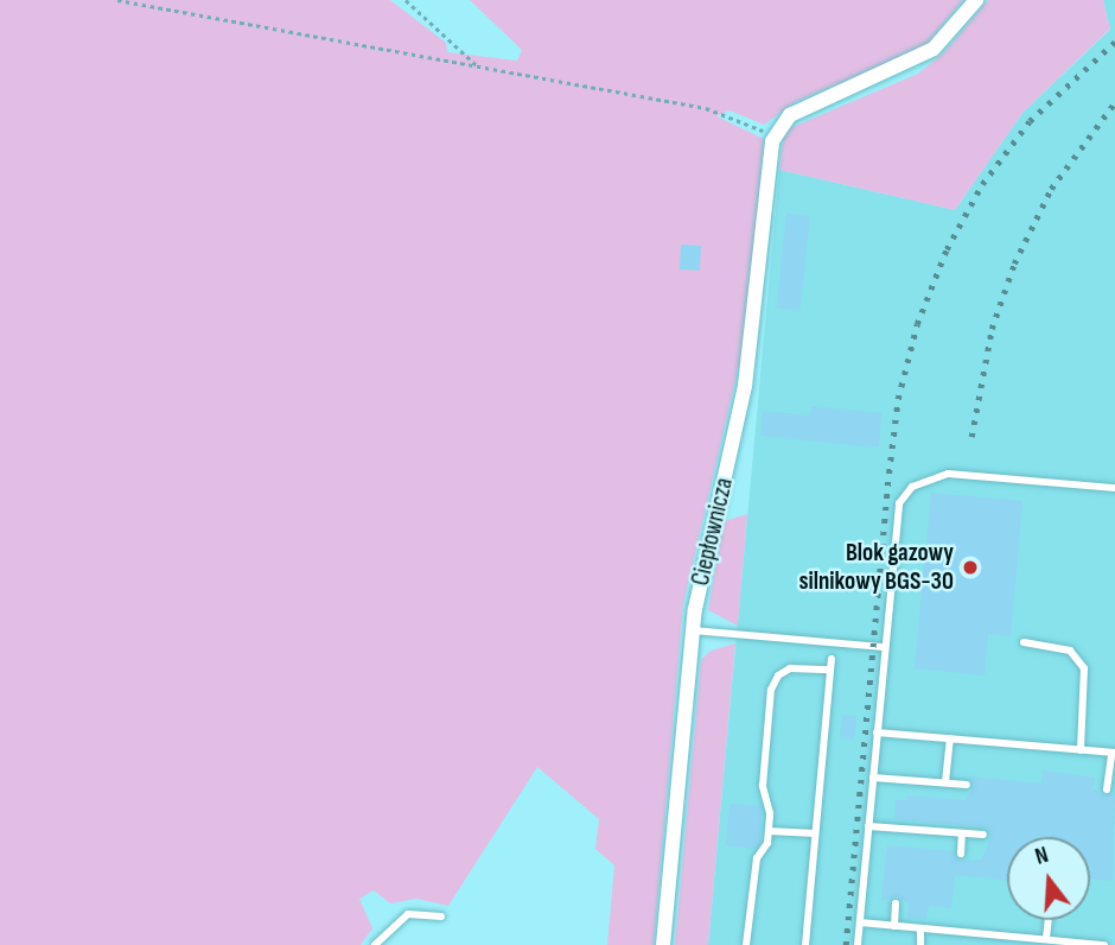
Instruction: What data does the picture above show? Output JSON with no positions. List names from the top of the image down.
{
  "streets": {
    "street": ["Ciepłownicza"]
  },
  "places": ["Blok gazowy silnikowy BGS-30"],
  "north": "top"
}
